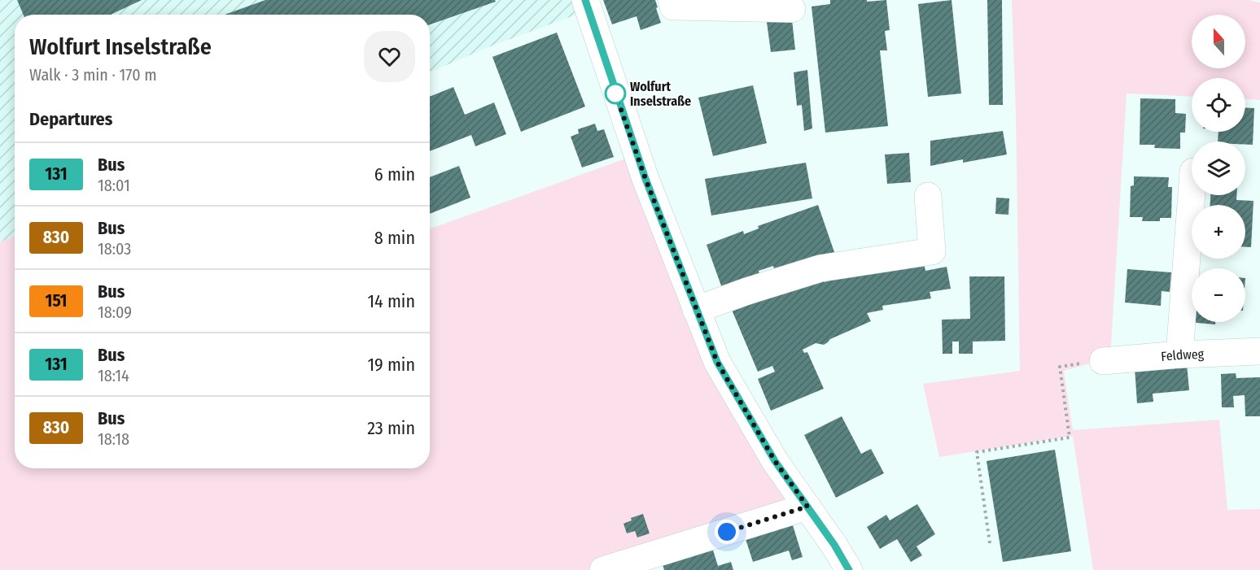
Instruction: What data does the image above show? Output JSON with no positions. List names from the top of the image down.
{
  "streets": {
    "main road": ["Feldweg"]
  },
  "places": ["Wolfurt Inselstraße"],
  "lines": ["bus line 131"],
  "north": "top",
  "page": {
    "map_buttons": ["+", "−"],
    "heading": [
      ["Wolfurt Inselstraße", "Walk · 3 min · 170 m"],
      "Departures"
    ],
    "list": [
      {
        "mark": "131",
        "name": "Bus",
        "note": "18:01",
        "value": "6 min"
      },
      {
        "mark": "830",
        "name": "Bus",
        "note": "18:03",
        "value": "8 min"
      },
      {
        "mark": "151",
        "name": "Bus",
        "note": "18:09",
        "value": "14 min"
      },
      {
        "mark": "131",
        "name": "Bus",
        "note": "18:14",
        "value": "19 min"
      },
      {
        "mark": "830",
        "name": "Bus",
        "note": "18:18",
        "value": "23 min"
      }
    ]
  }
}
